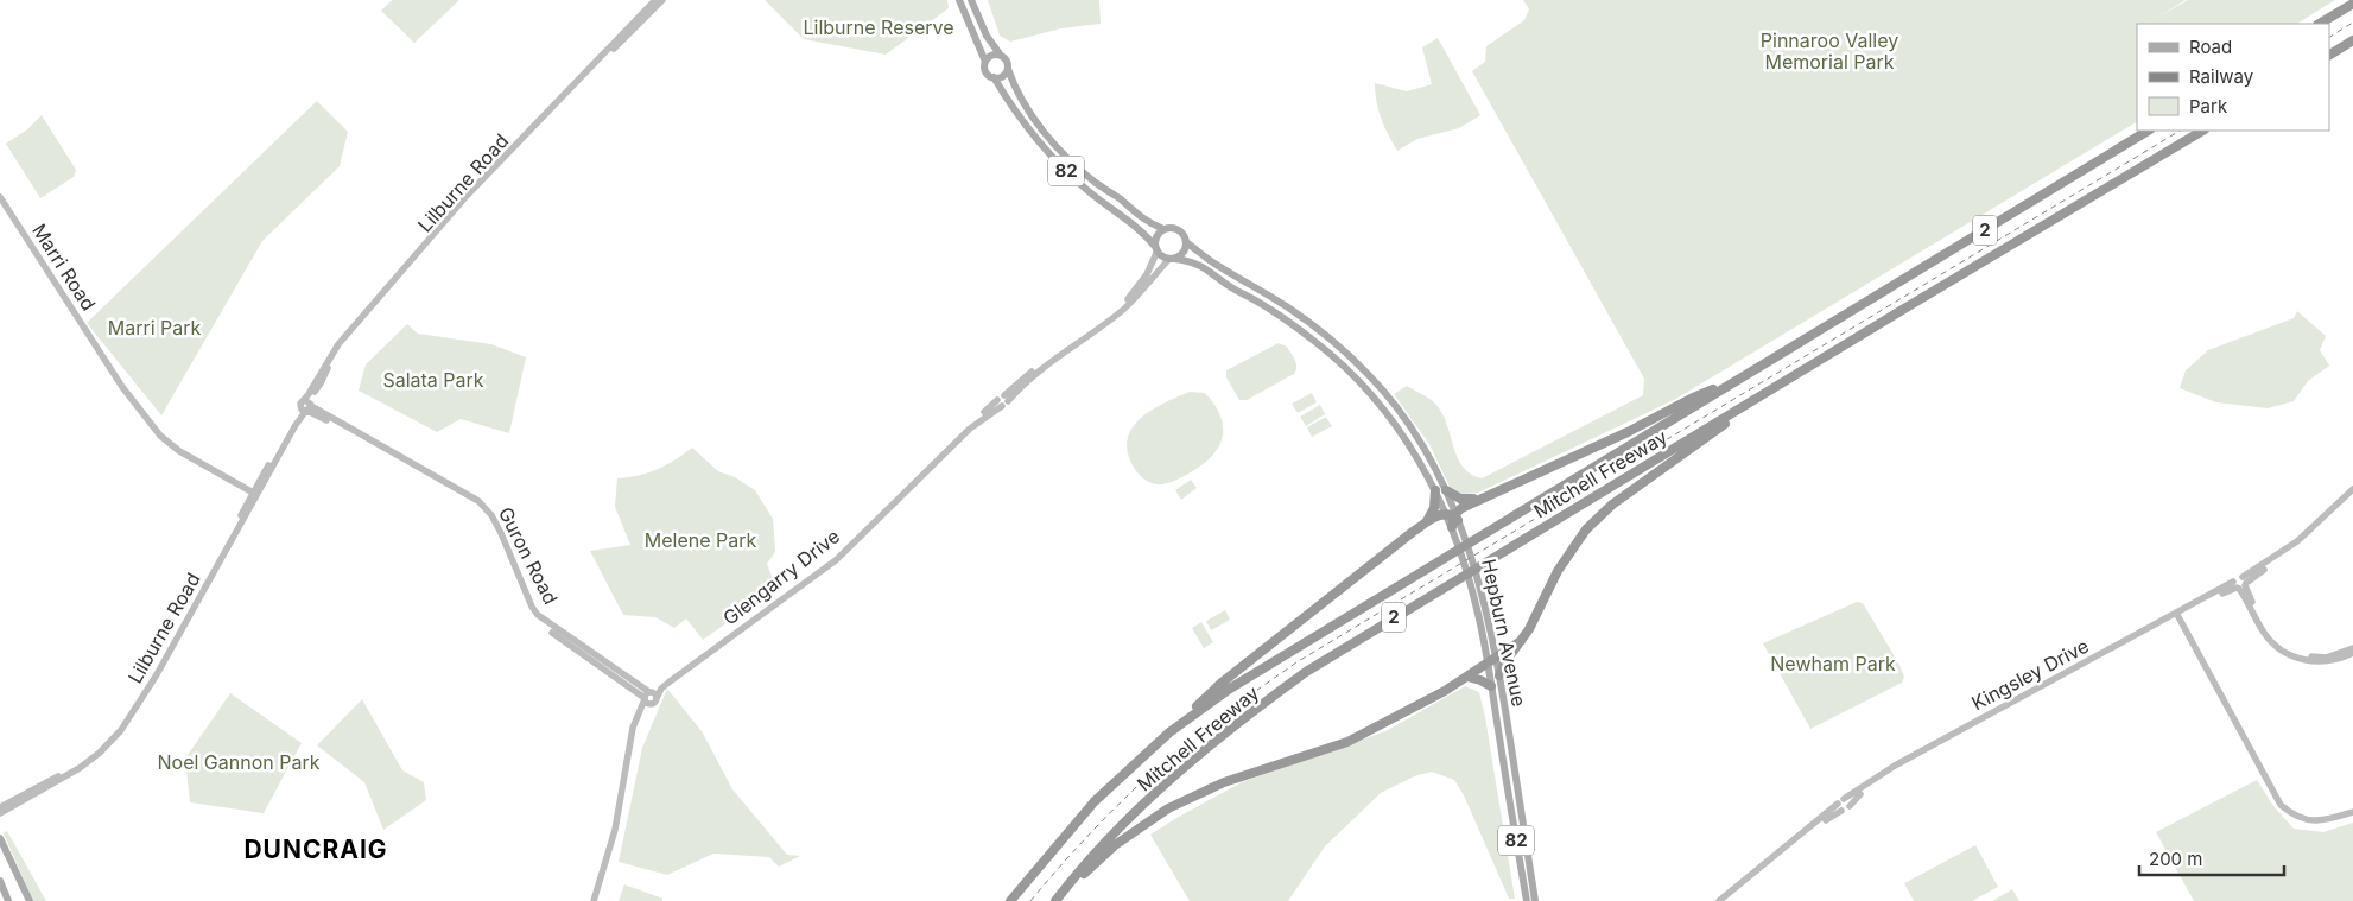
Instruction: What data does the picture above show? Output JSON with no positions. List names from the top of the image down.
{
  "streets": {
    "highway": ["2", "Mitchell Freeway"],
    "main road": ["82", "Hepburn Avenue"],
    "street": [
      "Lilburne Road",
      "Marri Road",
      "Guron Road",
      "Glengarry Drive",
      "Kingsley Drive"
    ]
  },
  "crossings": [
    ["82", "Hepburn Avenue"],
    ["Lilburne Road", "Marri Road"],
    ["Lilburne Road", "Guron Road"],
    ["Guron Road", "Glengarry Drive"]
  ],
  "districts": ["DUNCRAIG"],
  "parks": [
    "Lilburne Reserve",
    "Pinnaroo Valley Memorial Park",
    "Marri Park",
    "Salata Park",
    "Melene Park",
    "Newham Park",
    "Noel Gannon Park"
  ],
  "legend": ["Road", "Railway", "Park"],
  "scale_bar": "200 m"
}
